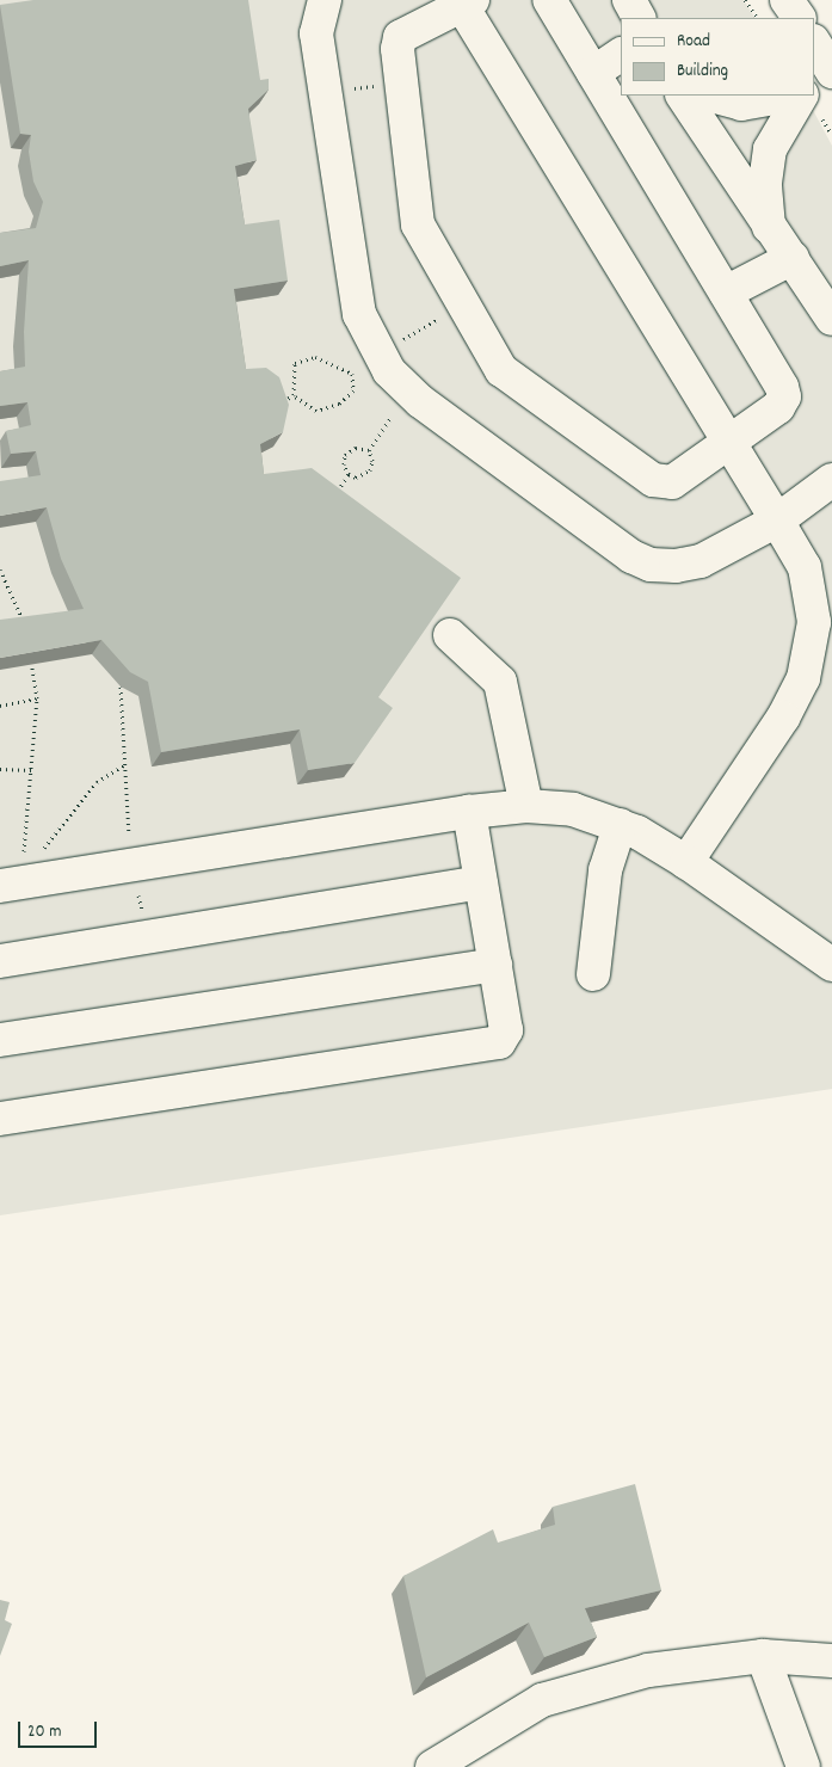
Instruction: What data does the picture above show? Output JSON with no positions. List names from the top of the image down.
{
  "legend": ["Road", "Building"],
  "scale_bar": "20 m"
}
